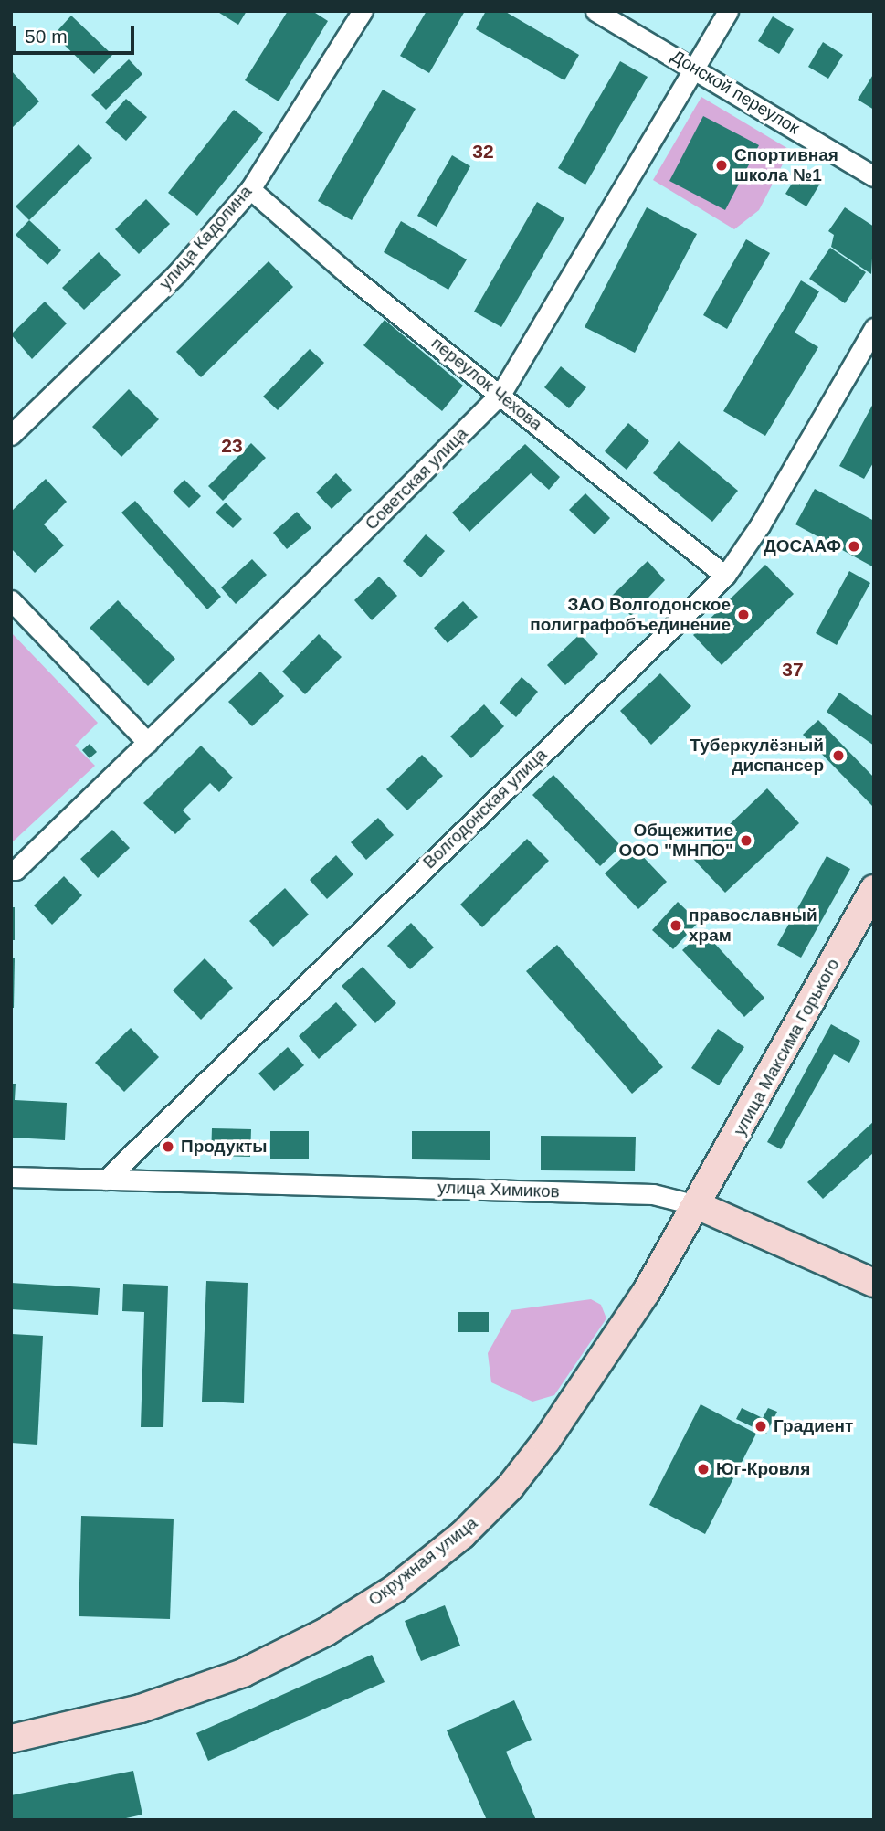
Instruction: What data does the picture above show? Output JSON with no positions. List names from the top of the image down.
{
  "streets": {
    "main road": ["улица Максима Горького", "улица Химиков", "Окружная улица"],
    "street": [
      "Донской переулок",
      "улица Кадолина",
      "переулок Чехова",
      "Советская улица",
      "Волгодонская улица"
    ]
  },
  "crossings": [
    ["Донской переулок", "Советская улица"],
    ["улица Кадолина", "переулок Чехова"],
    ["переулок Чехова", "Советская улица"],
    ["переулок Чехова", "Волгодонская улица"],
    ["Волгодонская улица", "улица Химиков"],
    ["улица Максима Горького", "улица Химиков"],
    ["улица Максима Горького", "Окружная улица"],
    ["улица Химиков", "Окружная улица"]
  ],
  "districts": ["32", "23", "37"],
  "places": [
    "Спортивная школа №1",
    "ДОСААФ",
    "ЗАО Волгодонское полиграфобъединение",
    "Туберкулёзный диспансер",
    "Общежитие ООО \"МНПО\"",
    "православный храм",
    "Продукты",
    "Градиент",
    "Юг-Кровля"
  ],
  "scale_bar": "50 m"
}
